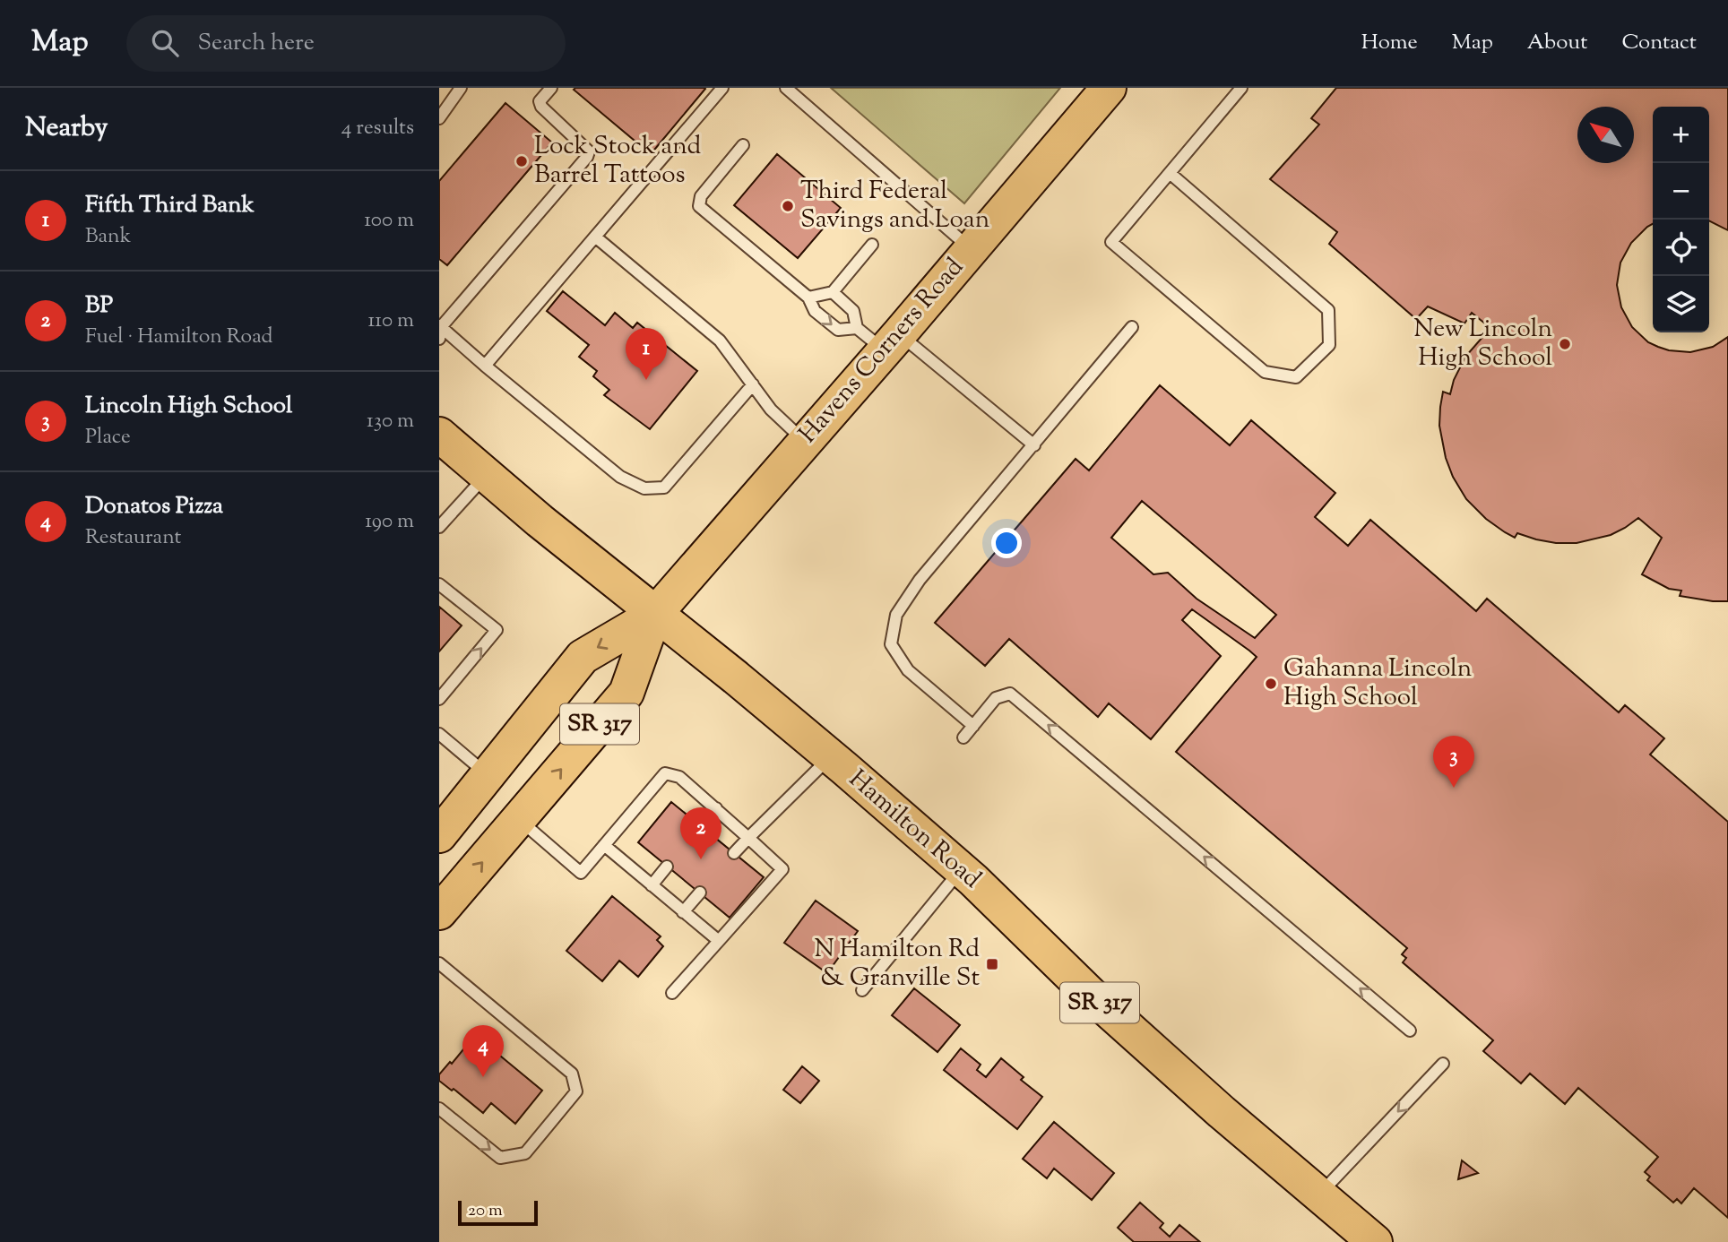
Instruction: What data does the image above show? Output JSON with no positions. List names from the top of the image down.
{
  "streets": {
    "main road": ["Havens Corners Road", "SR 317", "Hamilton Road"]
  },
  "crossings": [
    ["Havens Corners Road", "SR 317"],
    ["Havens Corners Road", "Hamilton Road"],
    ["SR 317", "Hamilton Road"]
  ],
  "places": {
    "other": [
      "Lock Stock and Barrel Tattoos",
      "Third Federal Savings and Loan",
      "New Lincoln High School",
      "Gahanna Lincoln High School"
    ],
    "transit": ["N Hamilton Rd & Granville St"]
  },
  "scale_bar": "20 m",
  "north": "top left",
  "page": {
    "header": "Map",
    "search": "Search here",
    "nav": [
      "Home",
      "Map",
      "About",
      "Contact"
    ],
    "heading": ["Nearby", "4 results"],
    "map_buttons": ["+", "−"],
    "list": [
      {
        "mark": "1",
        "name": "Fifth Third Bank",
        "note": "Bank",
        "value": "100 m"
      },
      {
        "mark": "2",
        "name": "BP",
        "note": "Fuel · Hamilton Road",
        "value": "110 m"
      },
      {
        "mark": "3",
        "name": "Lincoln High School",
        "note": "Place",
        "value": "130 m"
      },
      {
        "mark": "4",
        "name": "Donatos Pizza",
        "note": "Restaurant",
        "value": "190 m"
      }
    ],
    "pins": [
      "1",
      "3",
      "2",
      "4"
    ],
    "scale": "20 m"
  }
}
